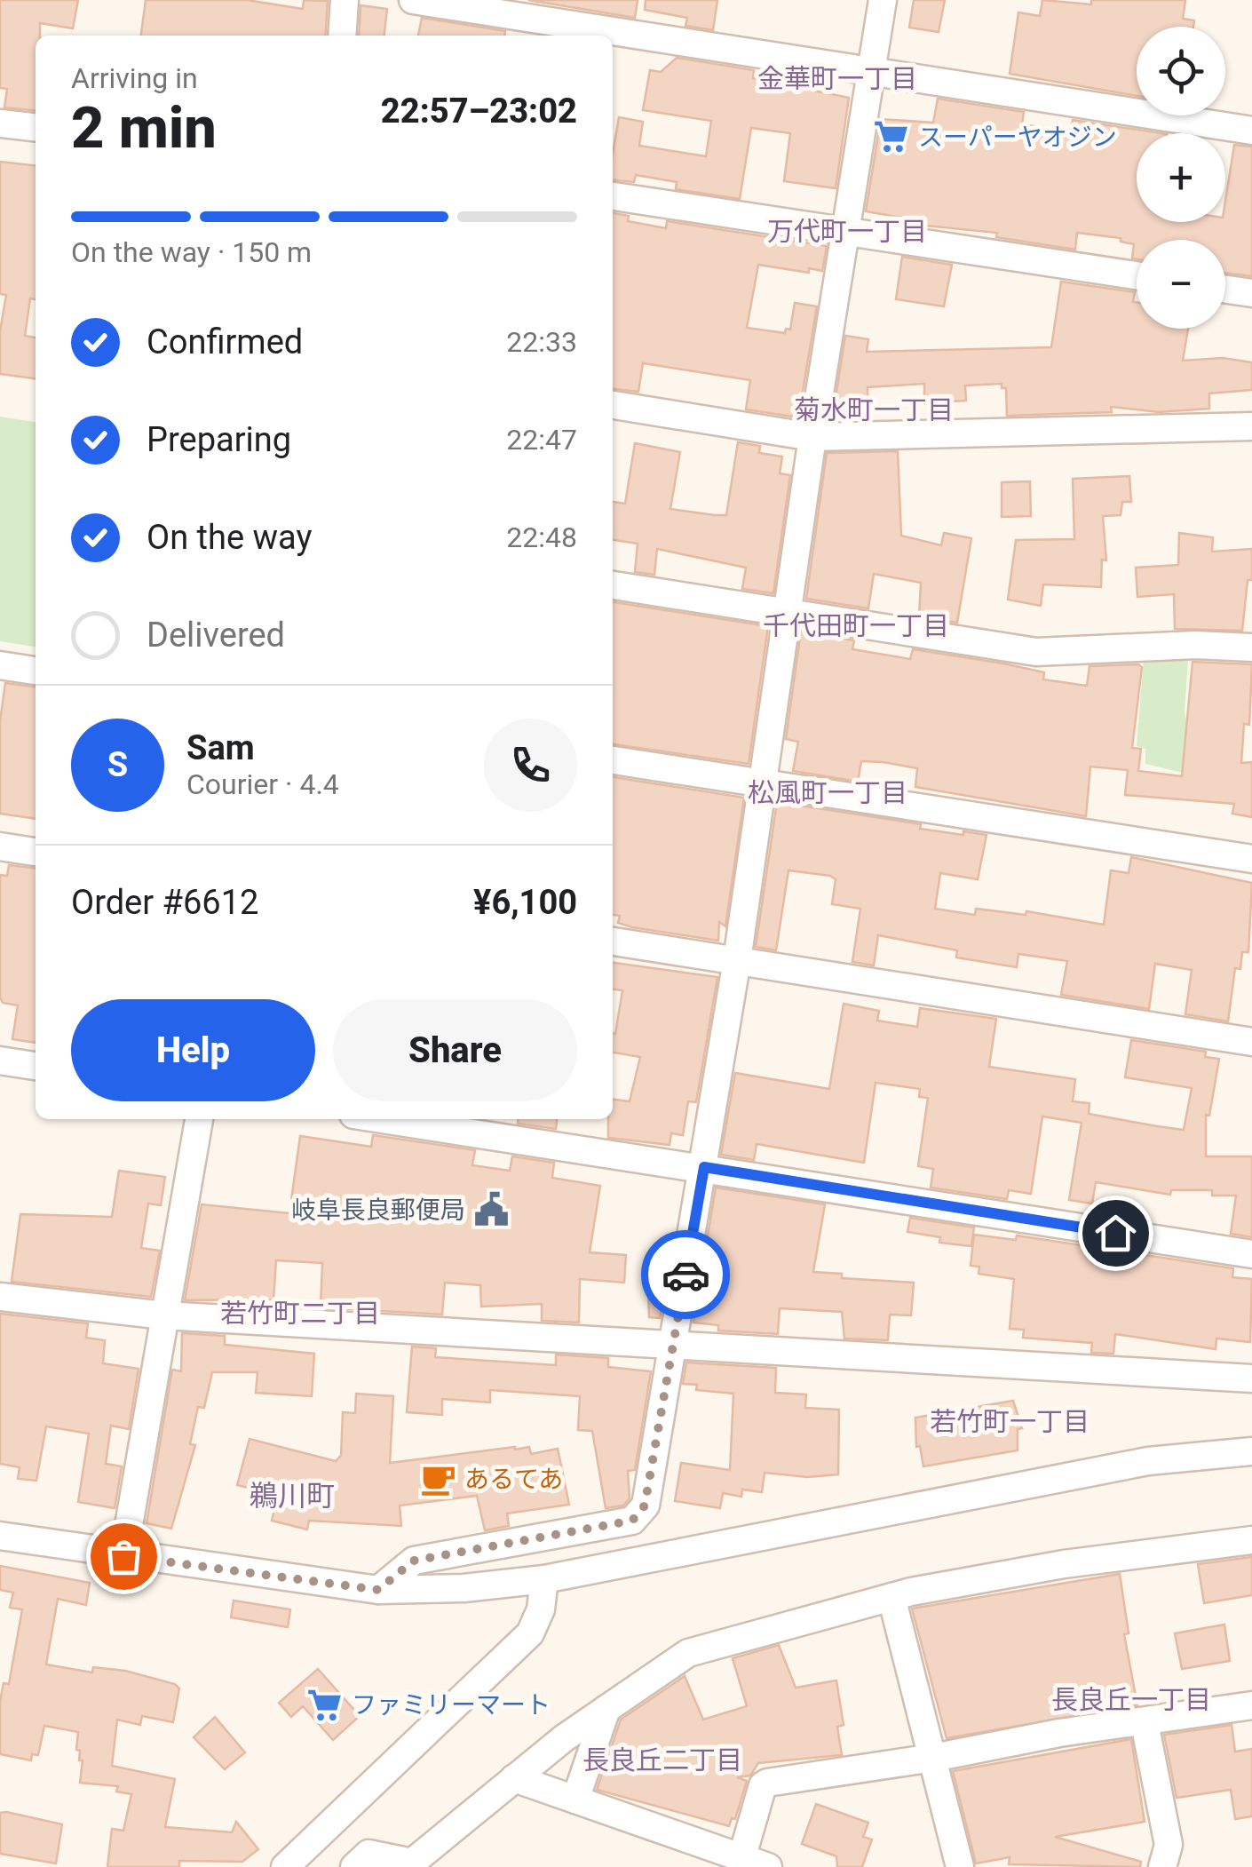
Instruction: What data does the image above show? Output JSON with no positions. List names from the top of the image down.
{
  "districts": [
    "金華町一丁目",
    "万代町一丁目",
    "菊水町一丁目",
    "千代田町一丁目",
    "松風町一丁目",
    "若竹町二丁目",
    "若竹町一丁目",
    "鵜川町",
    "長良丘一丁目",
    "長良丘二丁目"
  ],
  "places": {
    "supermarket": ["スーパーヤオジン", "ファミリーマート"],
    "public building": ["岐阜長良郵便局"],
    "cafe": ["あるてあ"]
  },
  "page": {
    "map_buttons": ["+", "−"],
    "heading": ["2 min", "Arriving in", "22:57–23:02"],
    "panel": [
      "Sam",
      "Courier · 4.4",
      "Order #6612",
      "¥6,100"
    ],
    "bar": "On the way · 150 m",
    "list": [
      ["Confirmed", "22:33"],
      ["Preparing", "22:47"],
      ["On the way", "22:48"],
      "Delivered"
    ],
    "round": "S",
    "buttons": ["Help", "Share"]
  }
}
